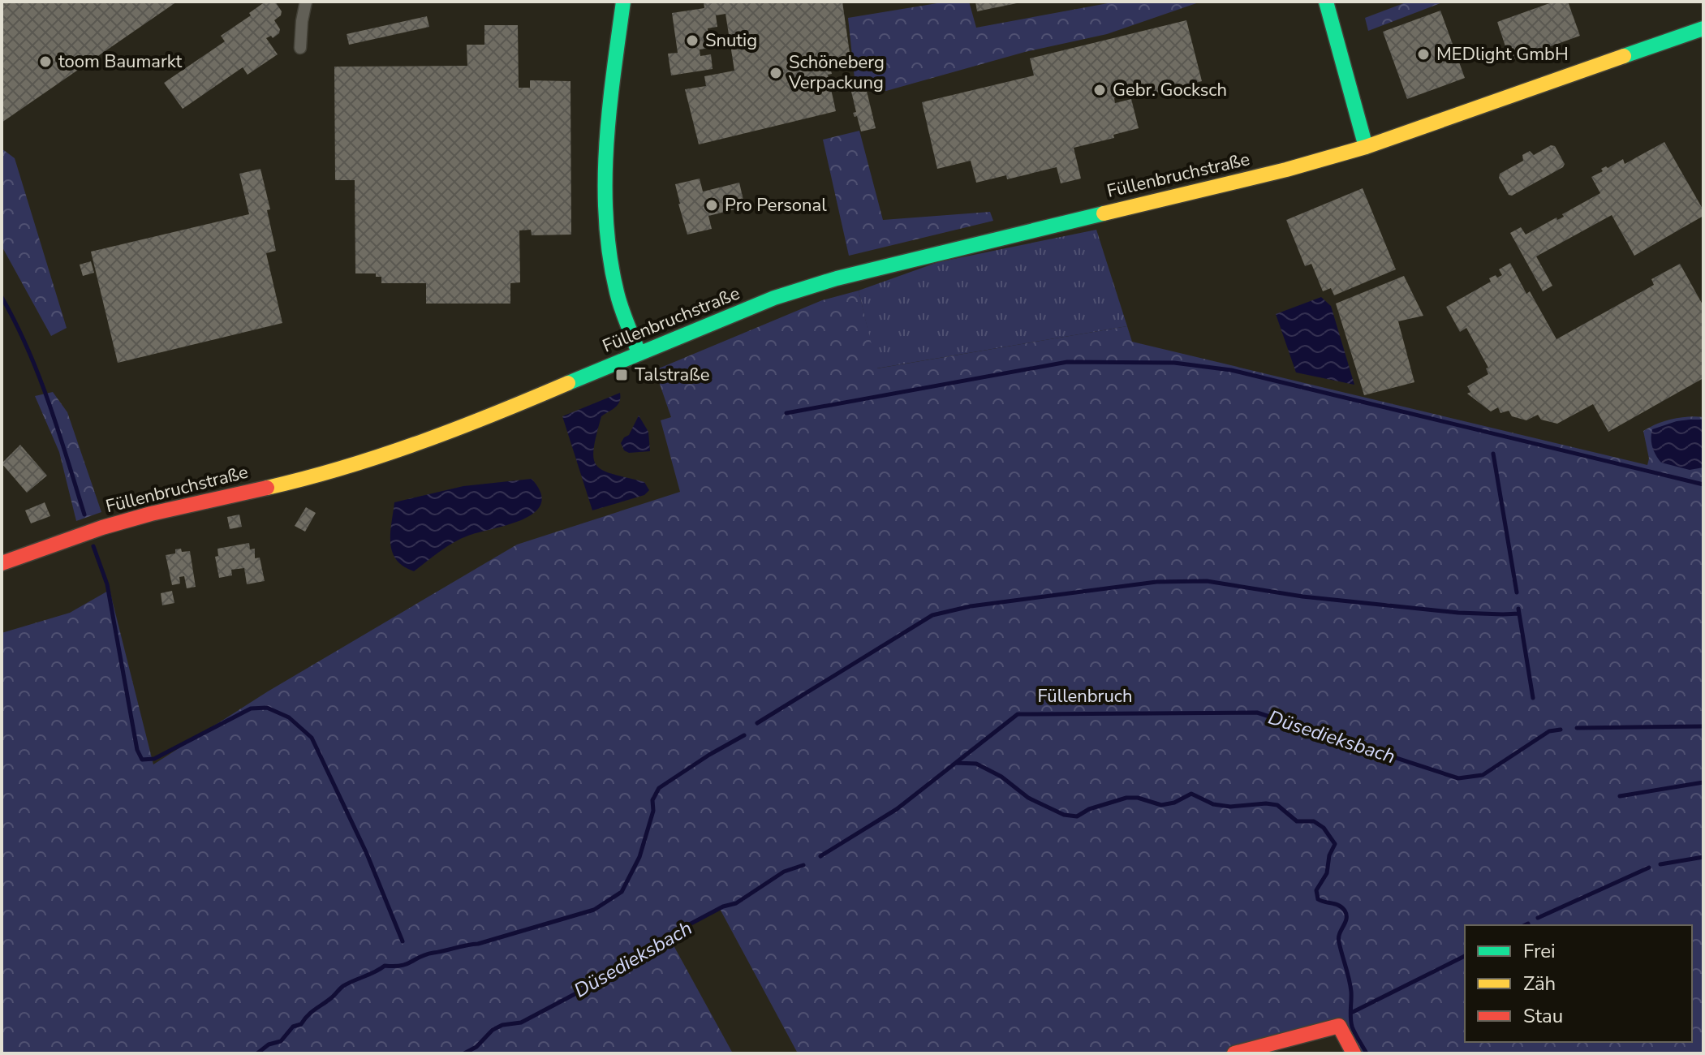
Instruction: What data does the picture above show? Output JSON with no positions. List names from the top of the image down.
{
  "streets": {
    "street": ["Füllenbruchstraße"]
  },
  "water": ["Düsedieksbach"],
  "parks": ["Füllenbruch"],
  "places": {
    "other": [
      "Snutig",
      "MEDlight GmbH",
      "toom Baumarkt",
      "Schöneberg Verpackung",
      "Gebr. Gocksch",
      "Pro Personal"
    ],
    "transit": ["Talstraße"]
  },
  "legend": ["Frei", "Zäh", "Stau"]
}
